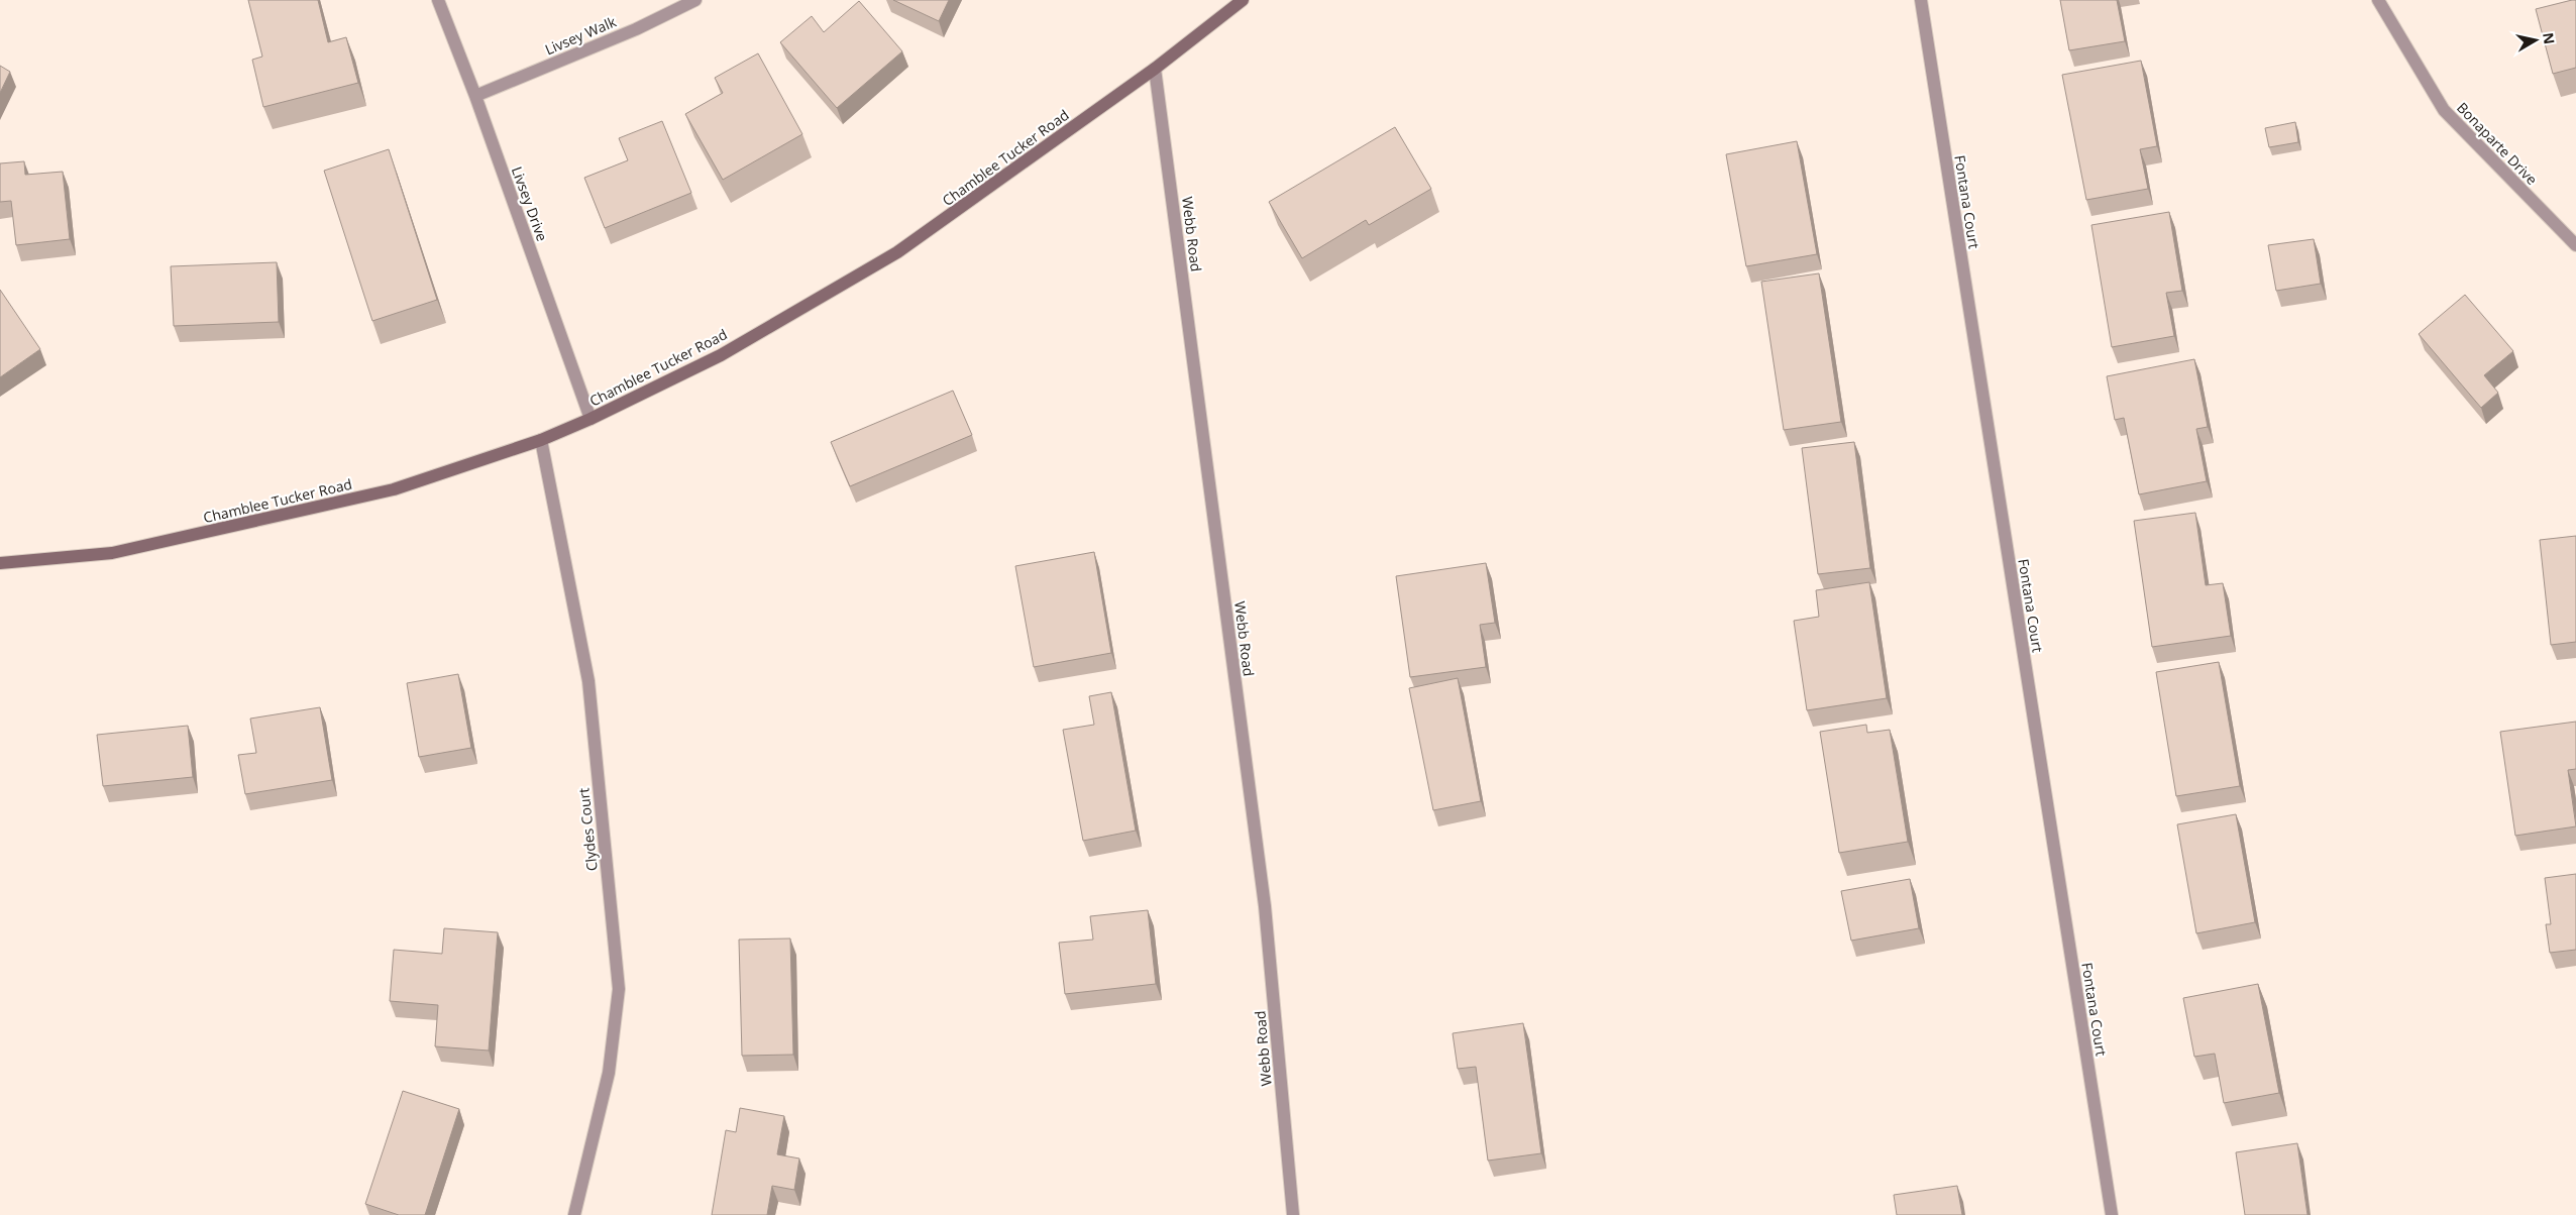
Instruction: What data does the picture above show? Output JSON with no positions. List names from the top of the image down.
{
  "streets": {
    "main road": ["Chamblee Tucker Road"],
    "street": [
      "Livsey Walk",
      "Bonaparte Drive",
      "Fontana Court",
      "Livsey Drive",
      "Webb Road",
      "Clydes Court"
    ]
  },
  "crossings": [
    ["Livsey Walk", "Livsey Drive"],
    ["Chamblee Tucker Road", "Livsey Drive"],
    ["Chamblee Tucker Road", "Webb Road"],
    ["Chamblee Tucker Road", "Clydes Court"]
  ],
  "north": "right"
}
